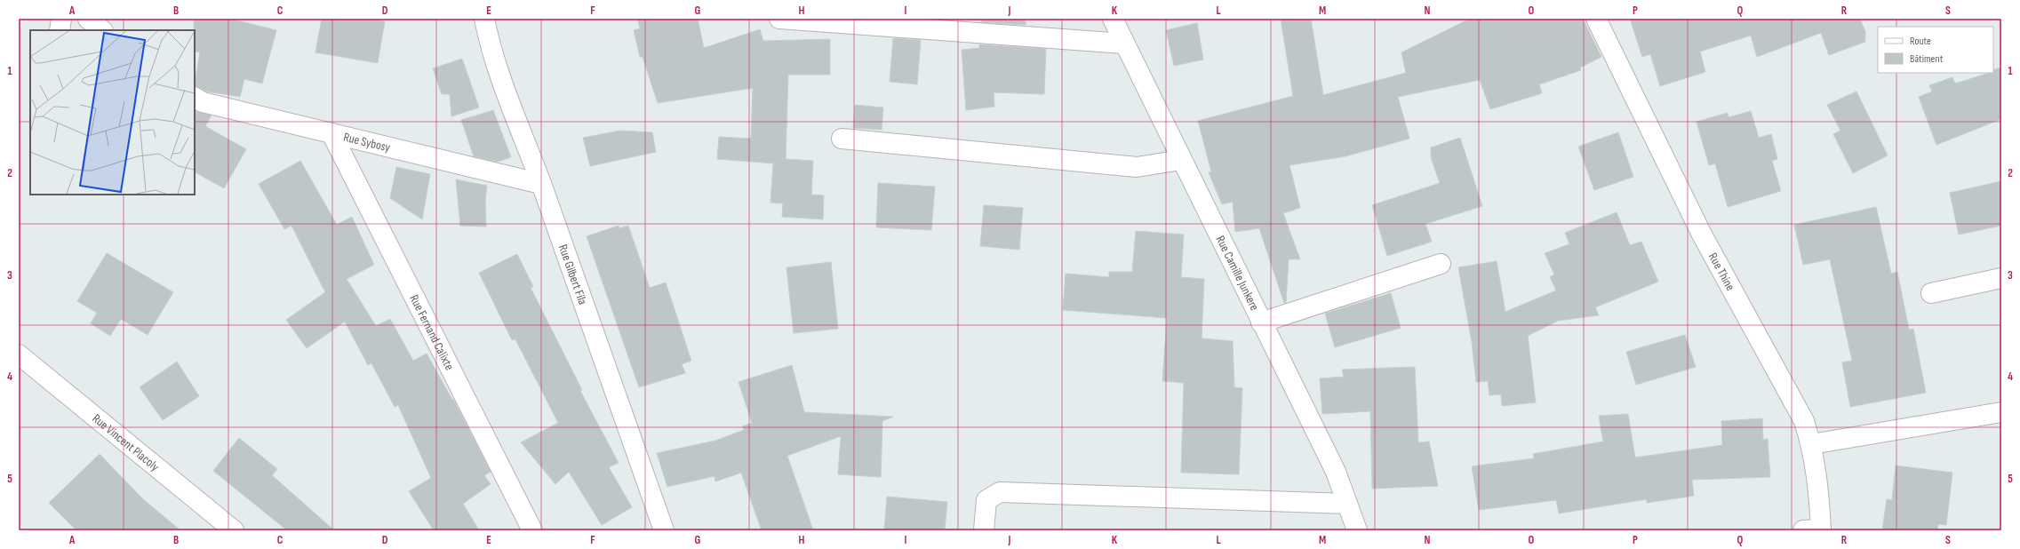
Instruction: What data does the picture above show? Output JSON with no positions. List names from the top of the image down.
{
  "streets": {
    "street": [
      "Rue Sybosy",
      "Rue Thine",
      "Rue Camille Junkere",
      "Rue Gilbert Fila",
      "Rue Fernand Calixte",
      "Rue Vincent Placoly"
    ]
  },
  "crossings": [
    ["Rue Sybosy", "Rue Gilbert Fila"],
    ["Rue Sybosy", "Rue Fernand Calixte"]
  ],
  "legend": ["Route", "Bâtiment"],
  "grid": {
    "columns": [
      "A",
      "B",
      "C",
      "D",
      "E",
      "F",
      "G",
      "H",
      "I",
      "J",
      "K",
      "L",
      "M",
      "N",
      "O",
      "P",
      "Q",
      "R",
      "S"
    ],
    "rows": [
      "1",
      "2",
      "3",
      "4",
      "5"
    ]
  }
}
